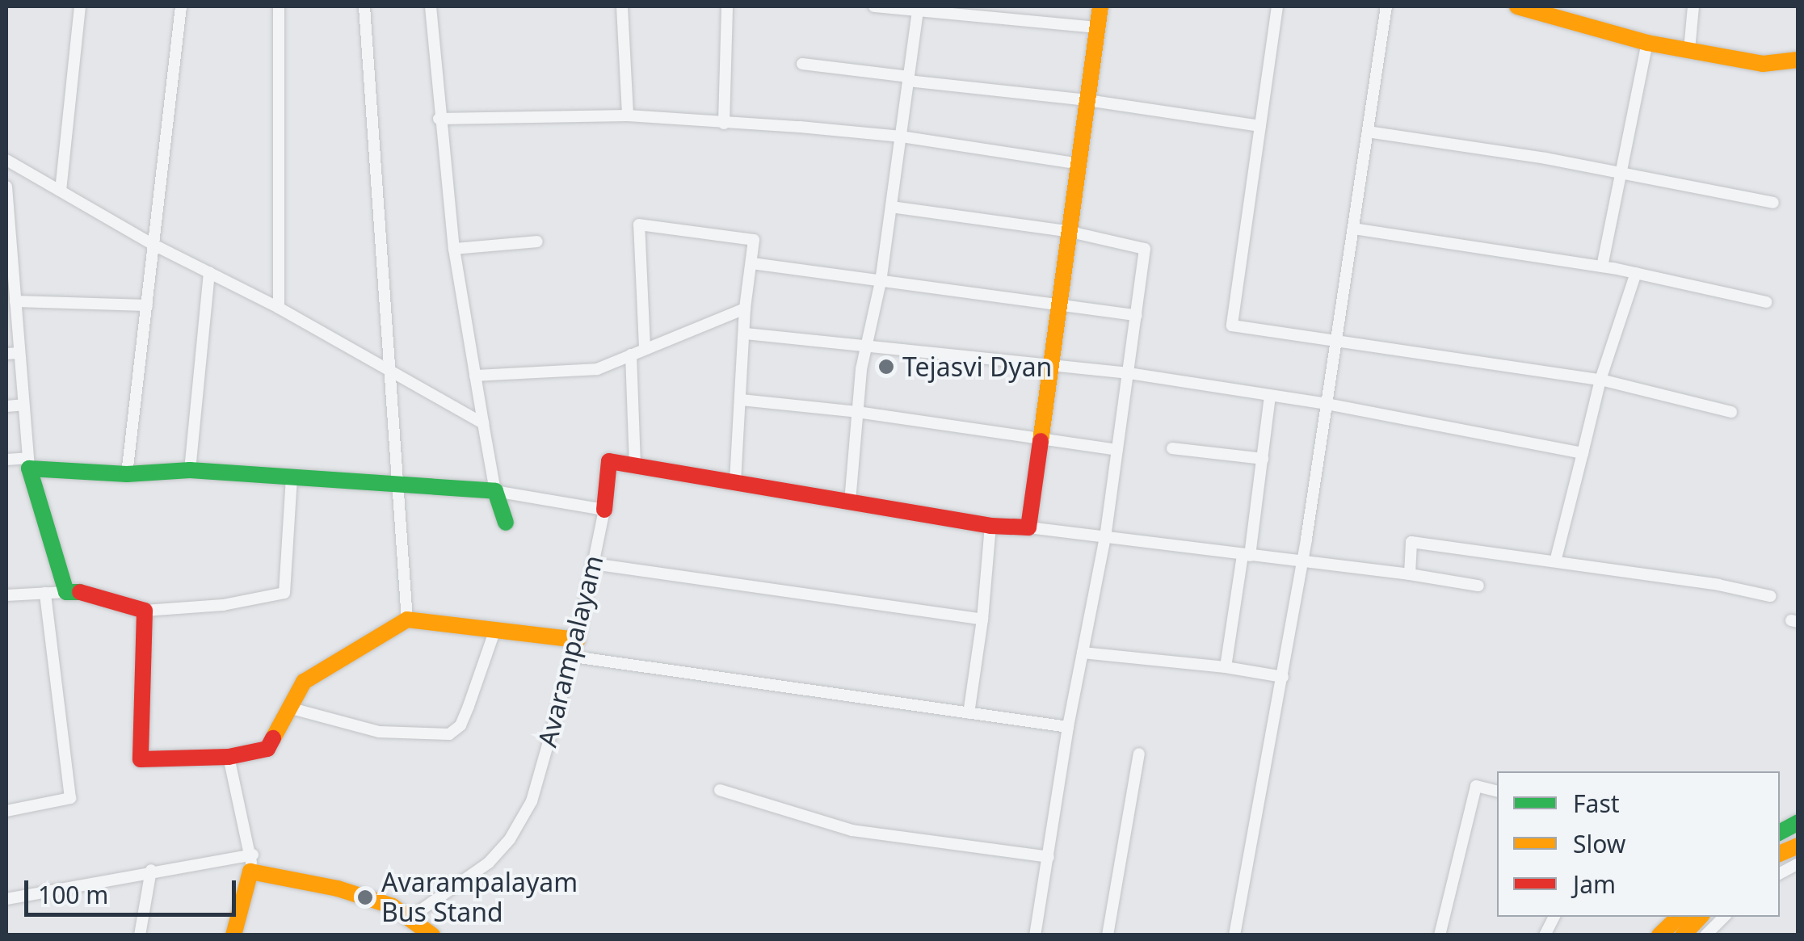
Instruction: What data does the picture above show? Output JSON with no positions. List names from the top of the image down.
{
  "streets": {
    "street": ["Avarampalayam"]
  },
  "places": ["Tejasvi Dyan", "Avarampalayam Bus Stand"],
  "legend": ["Fast", "Slow", "Jam"],
  "scale_bar": "100 m"
}
